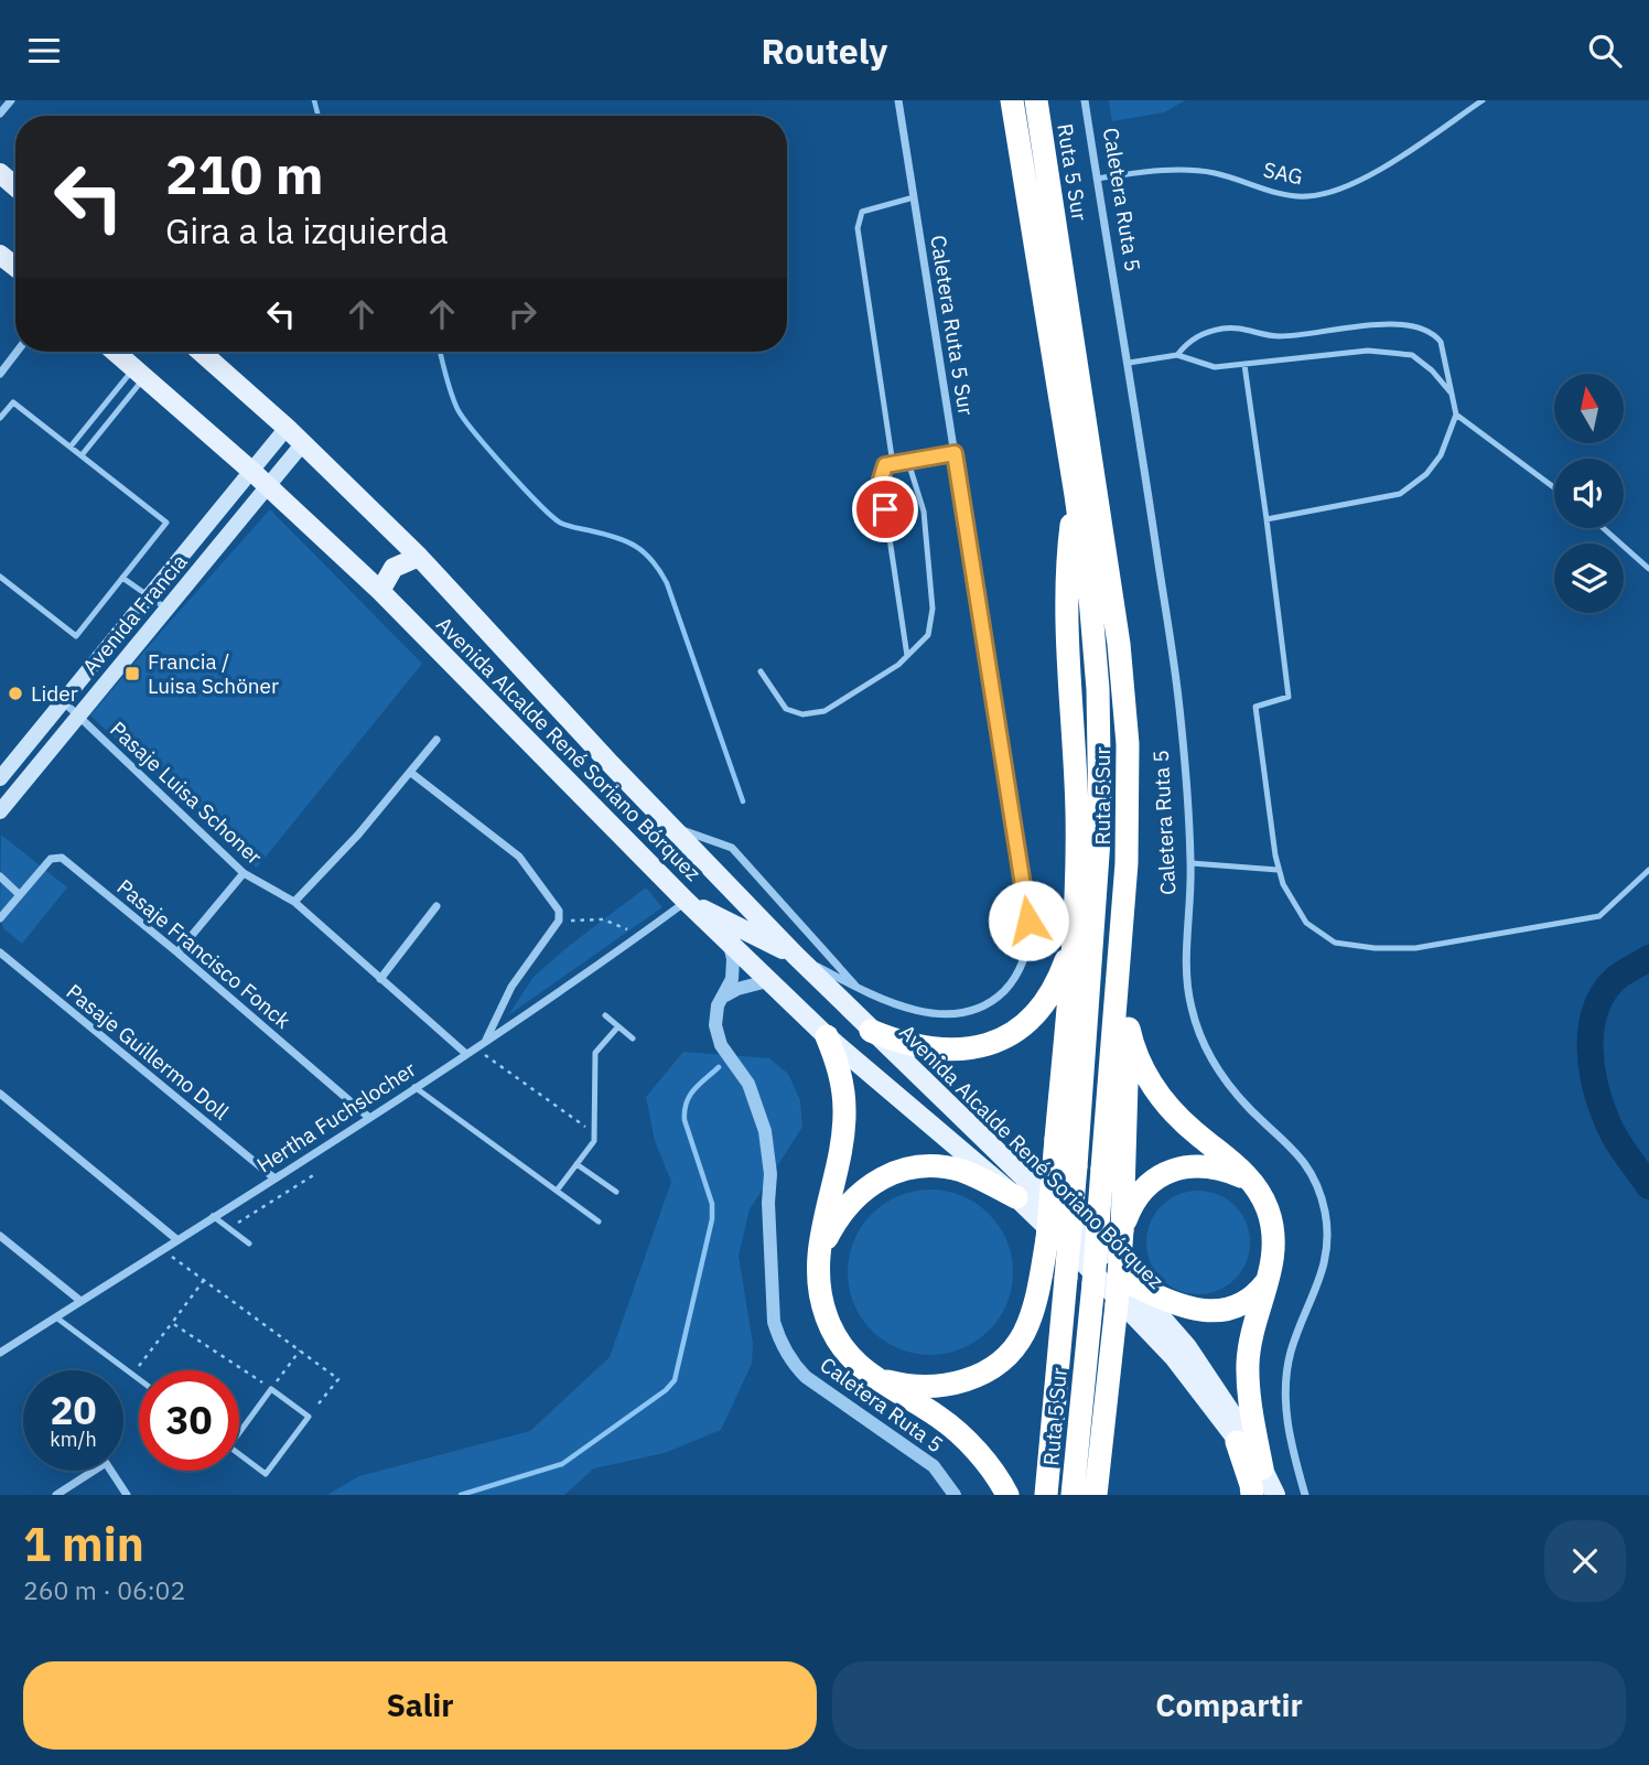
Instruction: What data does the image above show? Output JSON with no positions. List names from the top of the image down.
{
  "streets": {
    "highway": ["Ruta 5 Sur"],
    "main road": ["Avenida Francia", "Avenida Alcalde René Soriano Bórquez"],
    "street": [
      "Caletera Ruta 5",
      "Caletera Ruta 5 Sur",
      "Pasaje Luisa Schoner",
      "Pasaje Francisco Fonck",
      "Pasaje Guillermo Doll",
      "Hertha Fuchslocher"
    ],
    "lane": ["SAG"]
  },
  "crossings": [
    ["Ruta 5 Sur", "Avenida Alcalde René Soriano Bórquez"],
    ["SAG", "Caletera Ruta 5"],
    ["Caletera Ruta 5", "Avenida Alcalde René Soriano Bórquez"],
    ["Caletera Ruta 5 Sur", "Avenida Alcalde René Soriano Bórquez"],
    ["Avenida Francia", "Avenida Alcalde René Soriano Bórquez"],
    ["Avenida Francia", "Pasaje Luisa Schoner"],
    ["Avenida Alcalde René Soriano Bórquez", "Hertha Fuchslocher"],
    ["Pasaje Luisa Schoner", "Hertha Fuchslocher"],
    ["Pasaje Francisco Fonck", "Hertha Fuchslocher"],
    ["Pasaje Guillermo Doll", "Hertha Fuchslocher"]
  ],
  "places": {
    "transit": ["Francia / Luisa Schöner"],
    "other": ["Lider"]
  },
  "north": "top",
  "page": {
    "header": "Routely",
    "turn": ["210 m", "Gira a la izquierda"],
    "speed": "20 km/h",
    "limit": "30",
    "heading": ["1 min", "260 m · 06:02"],
    "buttons": ["Salir", "Compartir"]
  }
}
